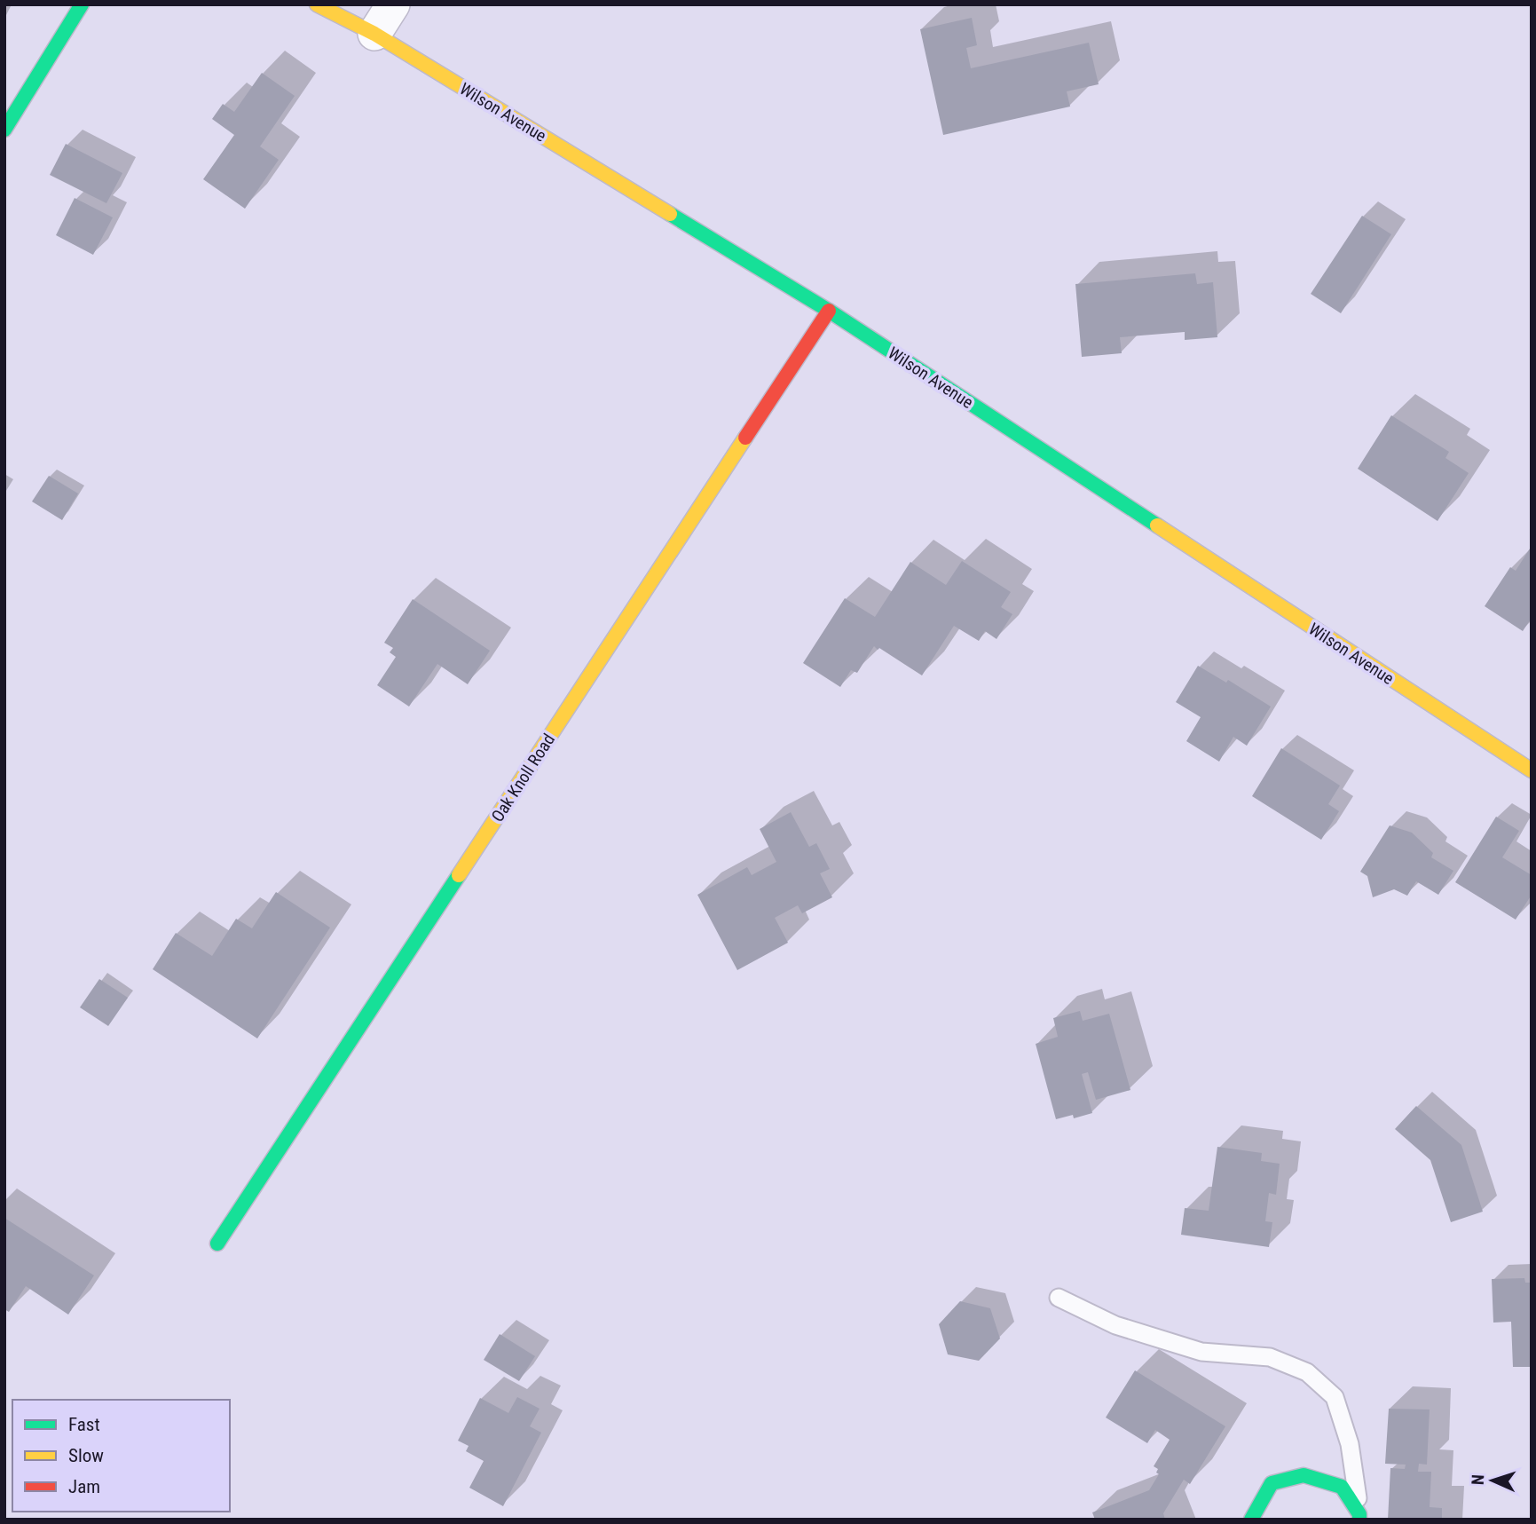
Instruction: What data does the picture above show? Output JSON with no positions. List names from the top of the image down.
{
  "streets": {
    "street": ["Wilson Avenue", "Oak Knoll Road"]
  },
  "crossings": [
    ["Wilson Avenue", "Oak Knoll Road"]
  ],
  "legend": ["Fast", "Slow", "Jam"],
  "north": "left"
}
